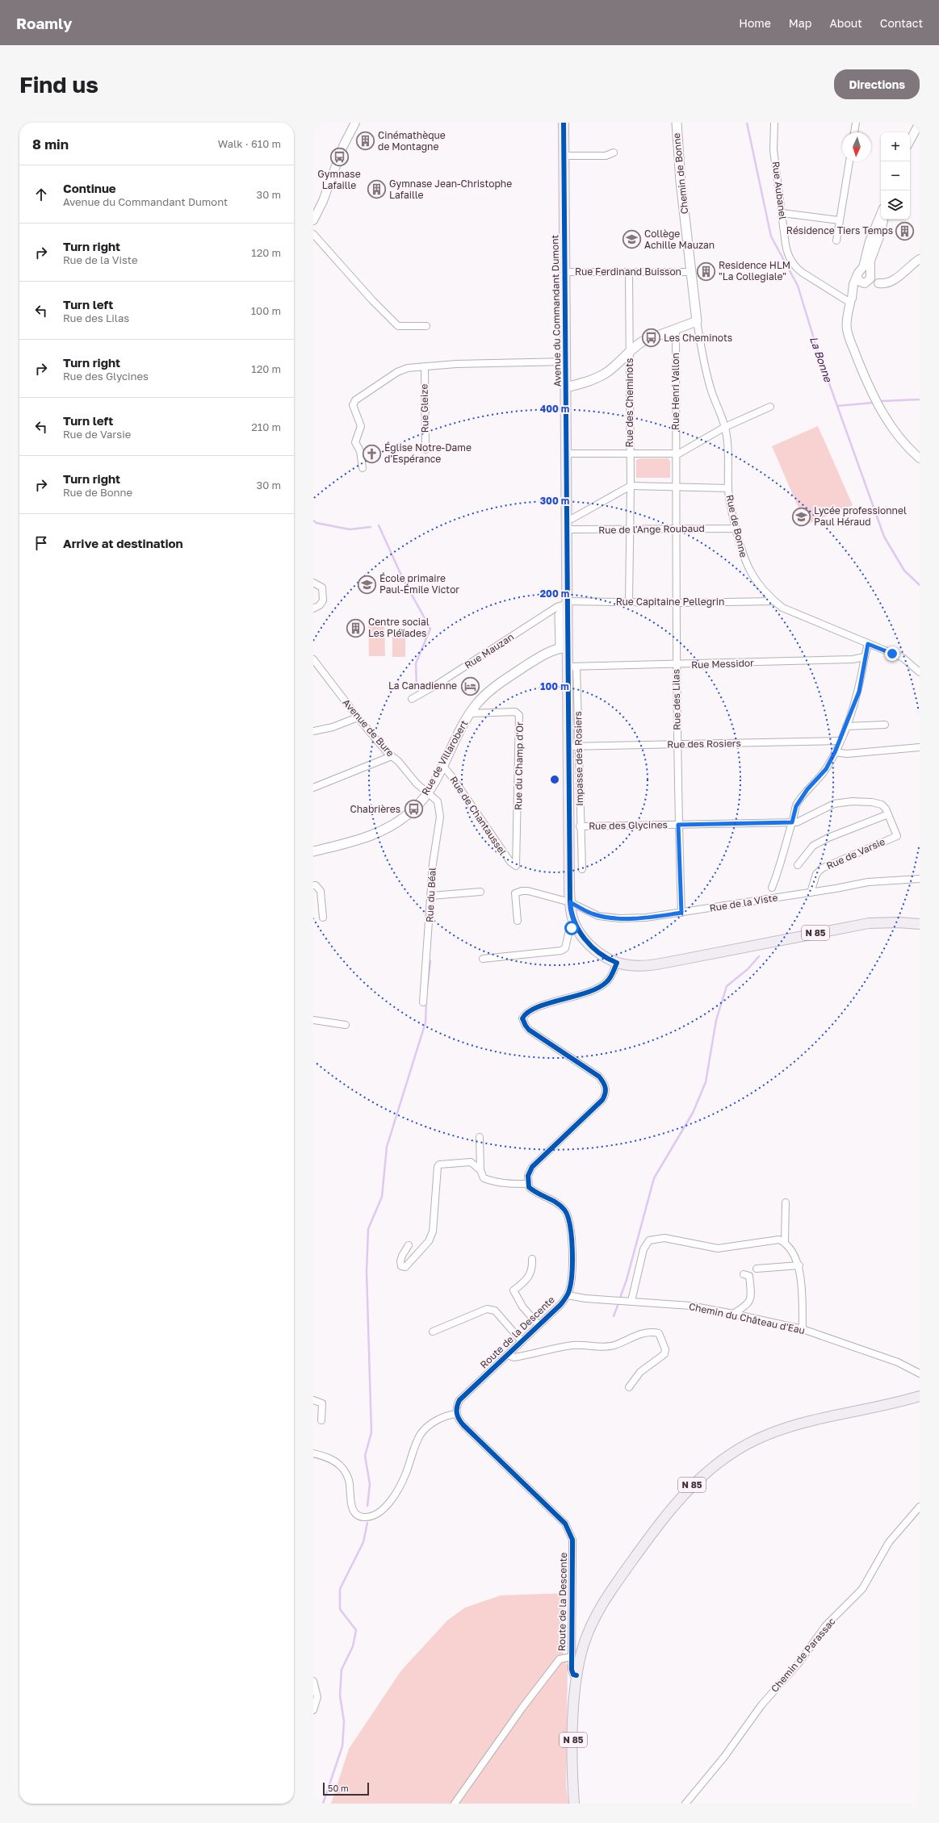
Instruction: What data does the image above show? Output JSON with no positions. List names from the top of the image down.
{
  "streets": {
    "main road": [
      "Chemin de Bonne",
      "Avenue du Commandant Dumont",
      "Rue de Villarobert",
      "N 85"
    ],
    "street": [
      "Rue Aubanel",
      "Rue Ferdinand Buisson",
      "Rue Henri Vallon",
      "Rue des Cheminots",
      "Rue Gleize",
      "Rue de Bonne",
      "Rue de l'Ange Roubaud",
      "Rue Capitaine Pellegrin",
      "Rue Mauzan",
      "Rue Messidor",
      "Rue des Lilas",
      "Avenue de Bure",
      "Rue des Rosiers",
      "Impasse des Rosiers",
      "Rue du Champ d'Or",
      "Rue de Chantaussel",
      "Rue des Glycines",
      "Rue de Varsie",
      "Rue du Béal",
      "Rue de la Viste",
      "Chemin du Château d'Eau",
      "Route de la Descente",
      "Chemin de Parassac"
    ]
  },
  "crossings": [
    ["Chemin de Bonne", "Rue Ferdinand Buisson"],
    ["Chemin de Bonne", "Rue de Bonne"],
    ["Rue Ferdinand Buisson", "Avenue du Commandant Dumont"],
    ["Rue Ferdinand Buisson", "Rue des Cheminots"],
    ["Avenue du Commandant Dumont", "Rue de l'Ange Roubaud"],
    ["Avenue du Commandant Dumont", "Rue Capitaine Pellegrin"],
    ["Avenue du Commandant Dumont", "Rue Mauzan"],
    ["Avenue du Commandant Dumont", "Rue Messidor"],
    ["Avenue du Commandant Dumont", "Rue des Rosiers"],
    ["Avenue du Commandant Dumont", "Rue de Villarobert"],
    ["Avenue du Commandant Dumont", "Impasse des Rosiers"],
    ["Avenue du Commandant Dumont", "Rue de la Viste"],
    ["Rue Henri Vallon", "Rue des Lilas"],
    ["Rue de Bonne", "Rue de l'Ange Roubaud"],
    ["Rue de Bonne", "Rue Capitaine Pellegrin"],
    ["Rue de l'Ange Roubaud", "Rue des Lilas"],
    ["Rue Capitaine Pellegrin", "Rue Mauzan"],
    ["Rue Capitaine Pellegrin", "Rue des Lilas"],
    ["Rue Messidor", "Rue des Lilas"],
    ["Rue des Lilas", "Rue des Rosiers"],
    ["Rue des Lilas", "Rue des Glycines"],
    ["Rue des Lilas", "Rue de la Viste"],
    ["Avenue de Bure", "Rue de Villarobert"],
    ["Avenue de Bure", "Rue du Béal"],
    ["Rue des Rosiers", "Impasse des Rosiers"],
    ["Rue de Villarobert", "Rue du Champ d'Or"],
    ["Rue de Villarobert", "Rue de Chantaussel"],
    ["Rue de Villarobert", "Rue du Béal"],
    ["Impasse des Rosiers", "Rue des Glycines"],
    ["Rue du Champ d'Or", "Rue de Chantaussel"],
    ["Rue de Varsie", "Rue de la Viste"],
    ["N 85", "Route de la Descente"],
    ["Chemin du Château d'Eau", "Route de la Descente"]
  ],
  "water": ["La Bonne"],
  "places": {
    "building": [
      "Cinémathèque de Montagne",
      "Gymnase Jean-Christophe Lafaille",
      "Résidence Tiers Temps",
      "Residence HLM \"La Collegiale\"",
      "Centre social Les Pléïades"
    ],
    "bus stop": ["Gymnase Lafaille", "Les Cheminots", "Chabrières"],
    "school or university": ["Collège Achille Mauzan", "Lycée professionnel Paul Héraud", "École primaire Paul-Émile Victor"],
    "church": ["Église Notre-Dame d'Espérance"],
    "hotel": ["La Canadienne"]
  },
  "scale_bar": "50 m",
  "north": "bottom",
  "page": {
    "header": "Roamly",
    "nav": [
      "Home",
      "Map",
      "About",
      "Contact"
    ],
    "buttons": "Directions",
    "title": "Find us",
    "heading": ["8 min", "Walk · 610 m"],
    "map_buttons": ["+", "−"],
    "list": [
      ["Continue", "Avenue du Commandant Dumont", "30 m"],
      ["Turn right", "Rue de la Viste", "120 m"],
      ["Turn left", "Rue des Lilas", "100 m"],
      ["Turn right", "Rue des Glycines", "120 m"],
      ["Turn left", "Rue de Varsie", "210 m"],
      ["Turn right", "Rue de Bonne", "30 m"],
      "Arrive at destination"
    ],
    "scale": "50 m"
  },
  "rings": [
    "400 m",
    "300 m",
    "200 m",
    "100 m"
  ]
}
